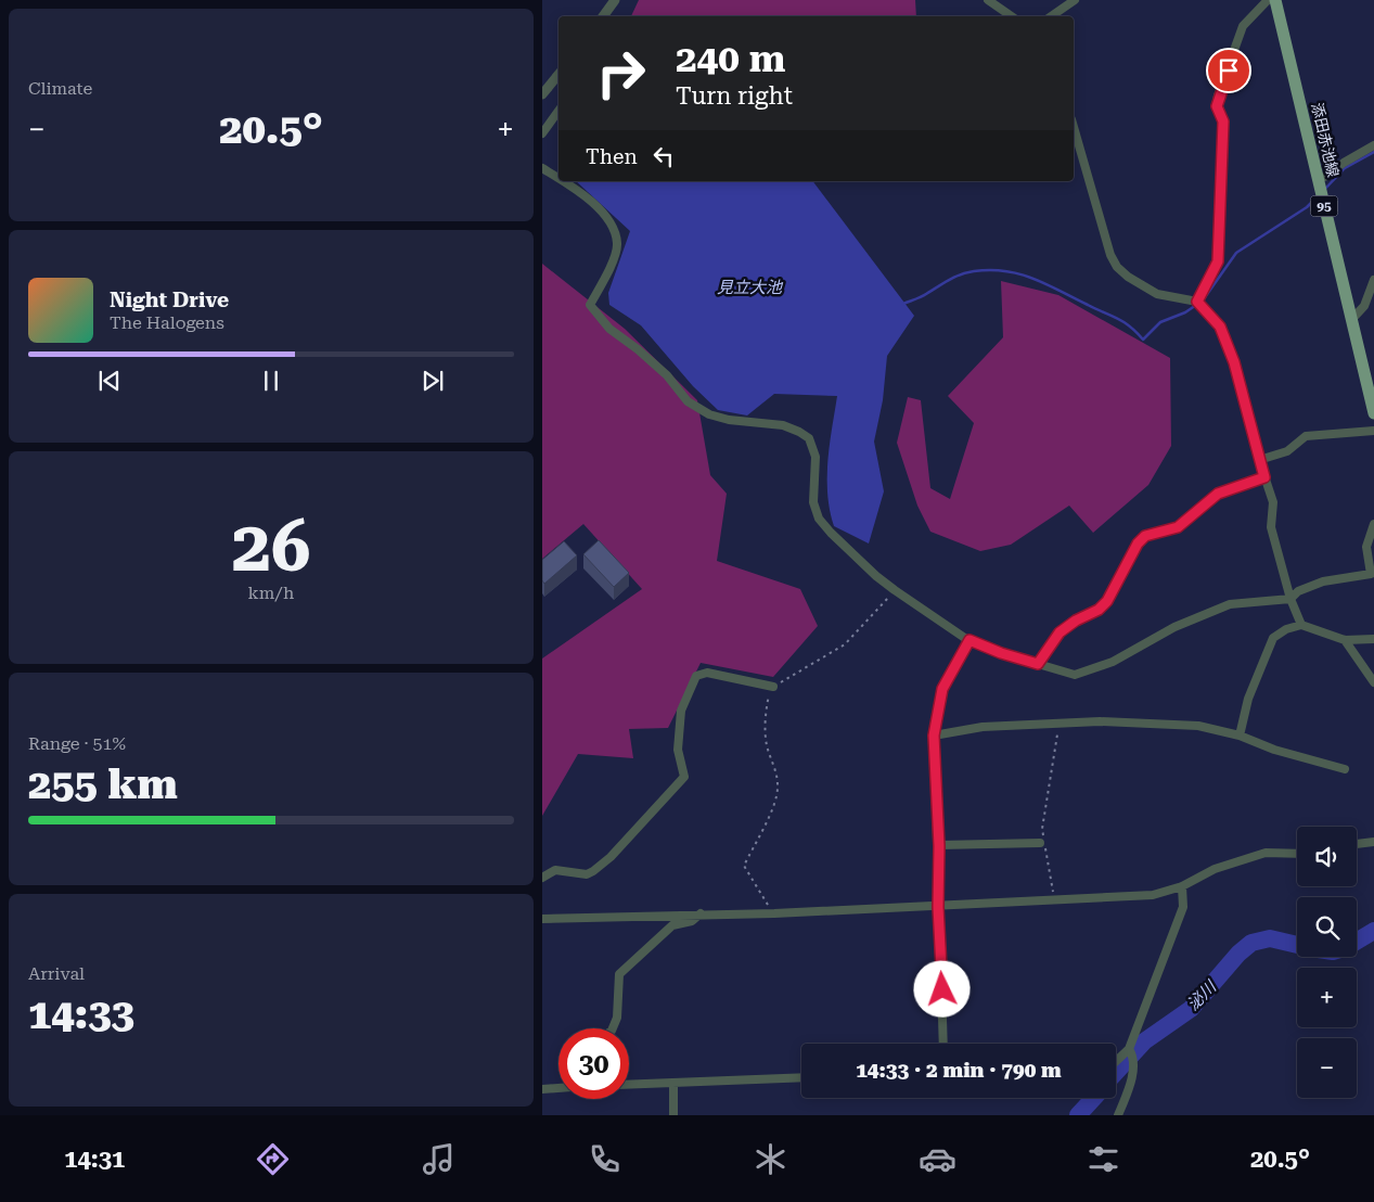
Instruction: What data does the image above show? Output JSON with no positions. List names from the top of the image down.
{
  "streets": {
    "main road": ["添田赤池線", "95"]
  },
  "water": ["見立大池", "泌川"],
  "page": {
    "tile": [
      "Climate",
      ["26", "km/h"],
      ["Range · 51%", "255 km"],
      ["Arrival", "14:33"]
    ],
    "turn": ["240 m", "Turn right"],
    "heat": ["−", "20.5°", "+"],
    "then": "Then",
    "song": ["Night Drive", "The Halogens"],
    "map_buttons": ["+", "−"],
    "limit": "30",
    "trip": "14:33 · 2 min · 790 m",
    "tabs": ["14:31", "20.5°"]
  }
}
